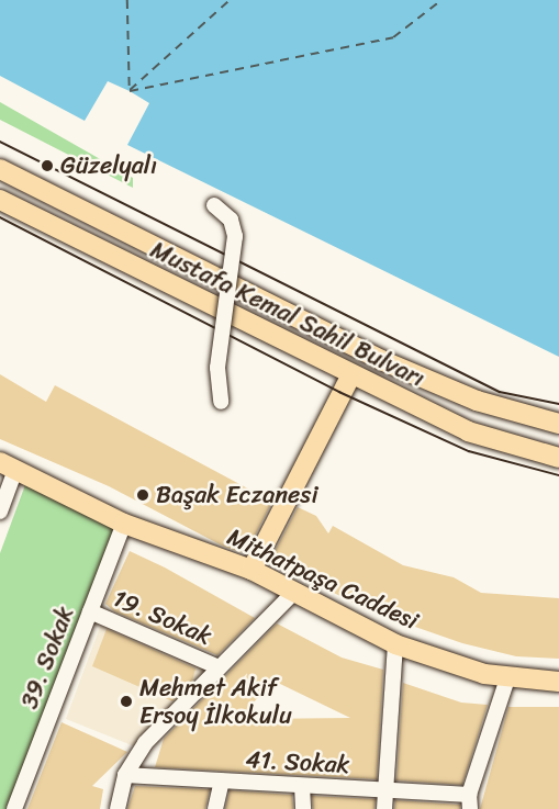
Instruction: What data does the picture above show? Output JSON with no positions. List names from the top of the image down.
{
  "streets": {
    "main road": ["Mustafa Kemal Sahil Bulvarı", "Mithatpaşa Caddesi"],
    "street": ["19. Sokak", "39. Sokak", "41. Sokak"]
  },
  "crossings": [
    ["Mithatpaşa Caddesi", "39. Sokak"],
    ["19. Sokak", "39. Sokak"]
  ],
  "places": ["Güzelyalı", "Başak Eczanesi", "Mehmet Akif Ersoy İlkokulu"]
}
